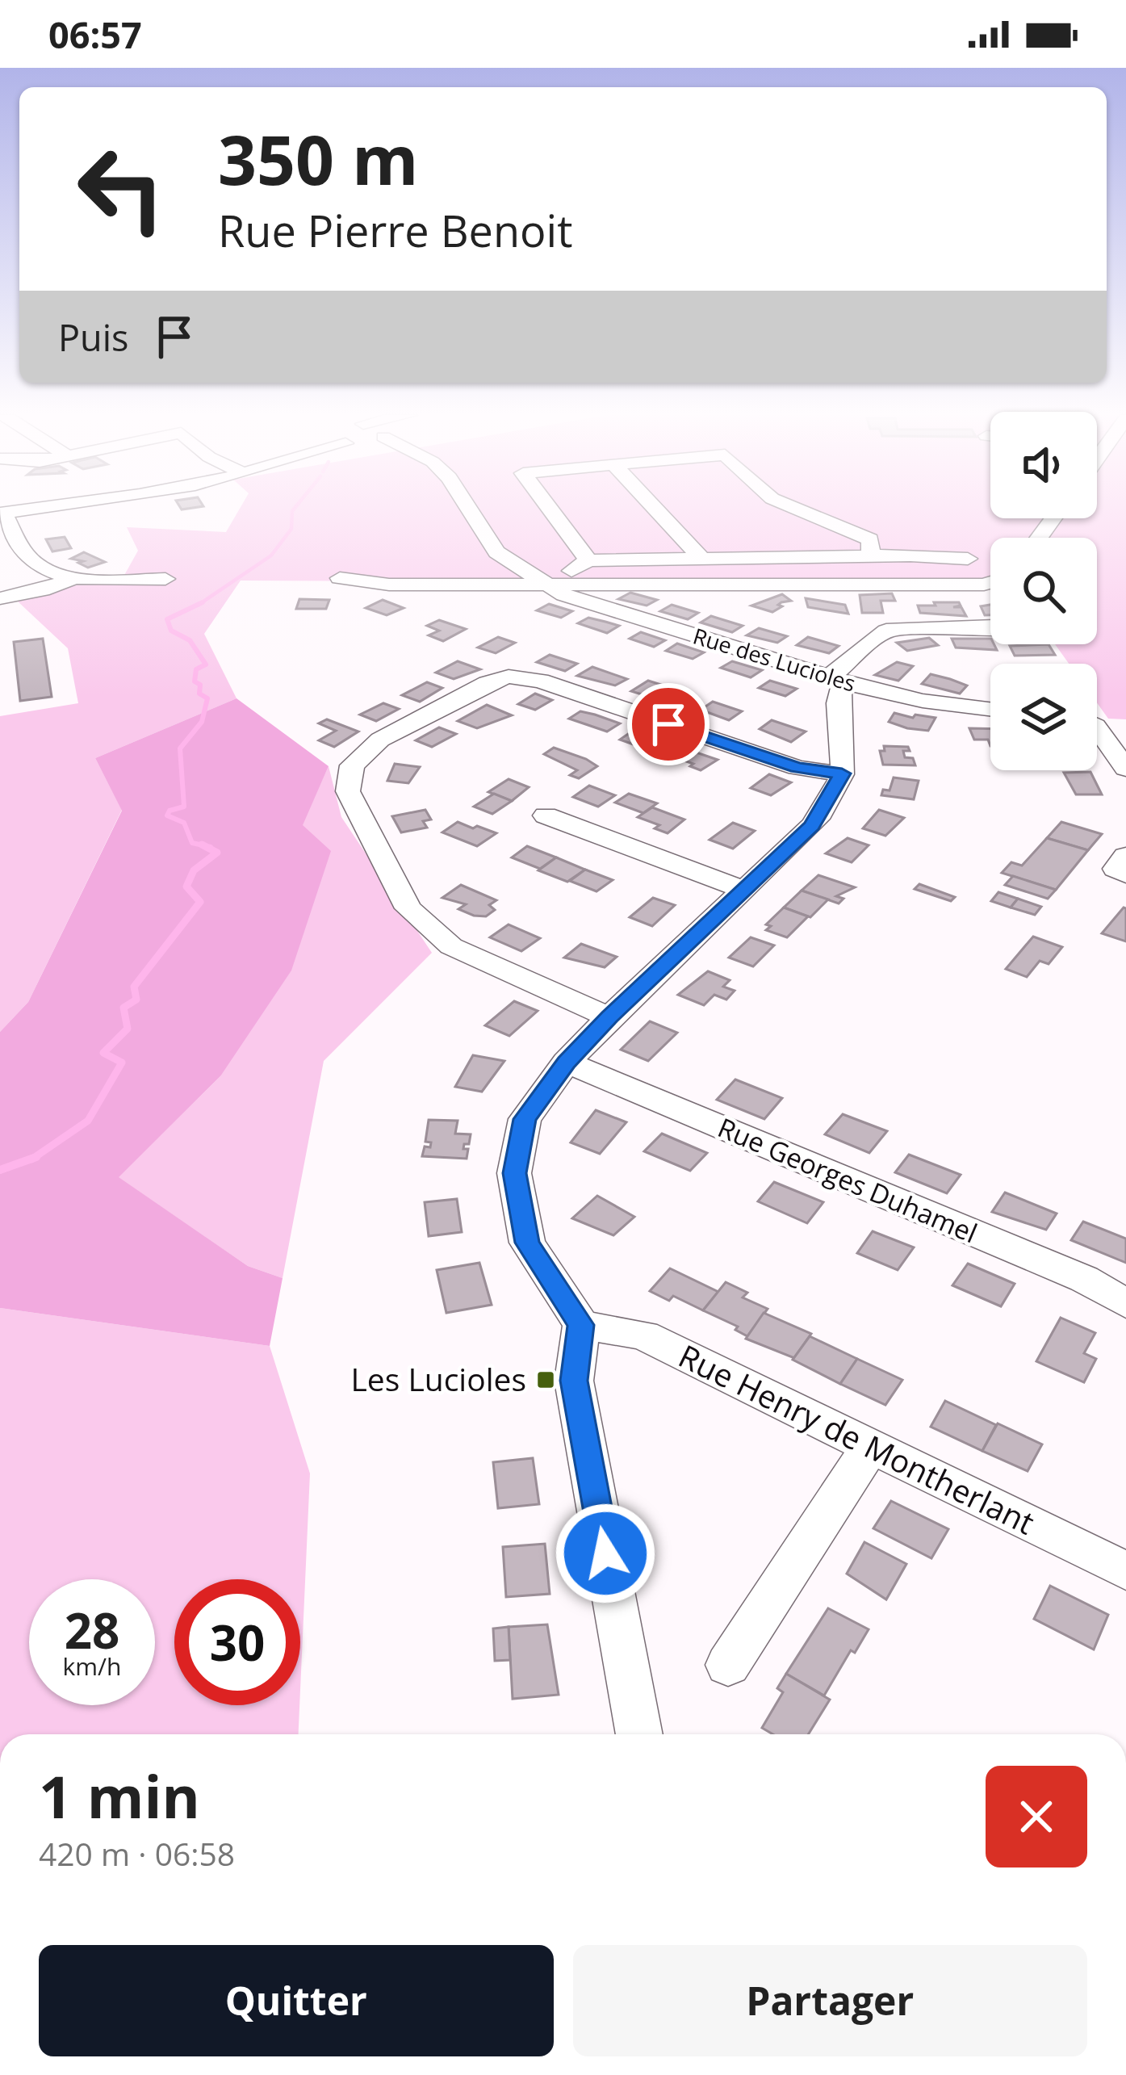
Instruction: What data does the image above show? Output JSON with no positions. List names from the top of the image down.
{
  "streets": {
    "street": ["Rue des Lucioles", "Rue Georges Duhamel", "Rue Henry de Montherlant"]
  },
  "places": {
    "transit": ["Les Lucioles"]
  },
  "page": {
    "status": "06:57",
    "turn": ["350 m", "Rue Pierre Benoit"],
    "then": "Puis",
    "speed": "28 km/h",
    "limit": "30",
    "heading": ["1 min", "420 m · 06:58"],
    "buttons": ["Quitter", "Partager"]
  }
}
